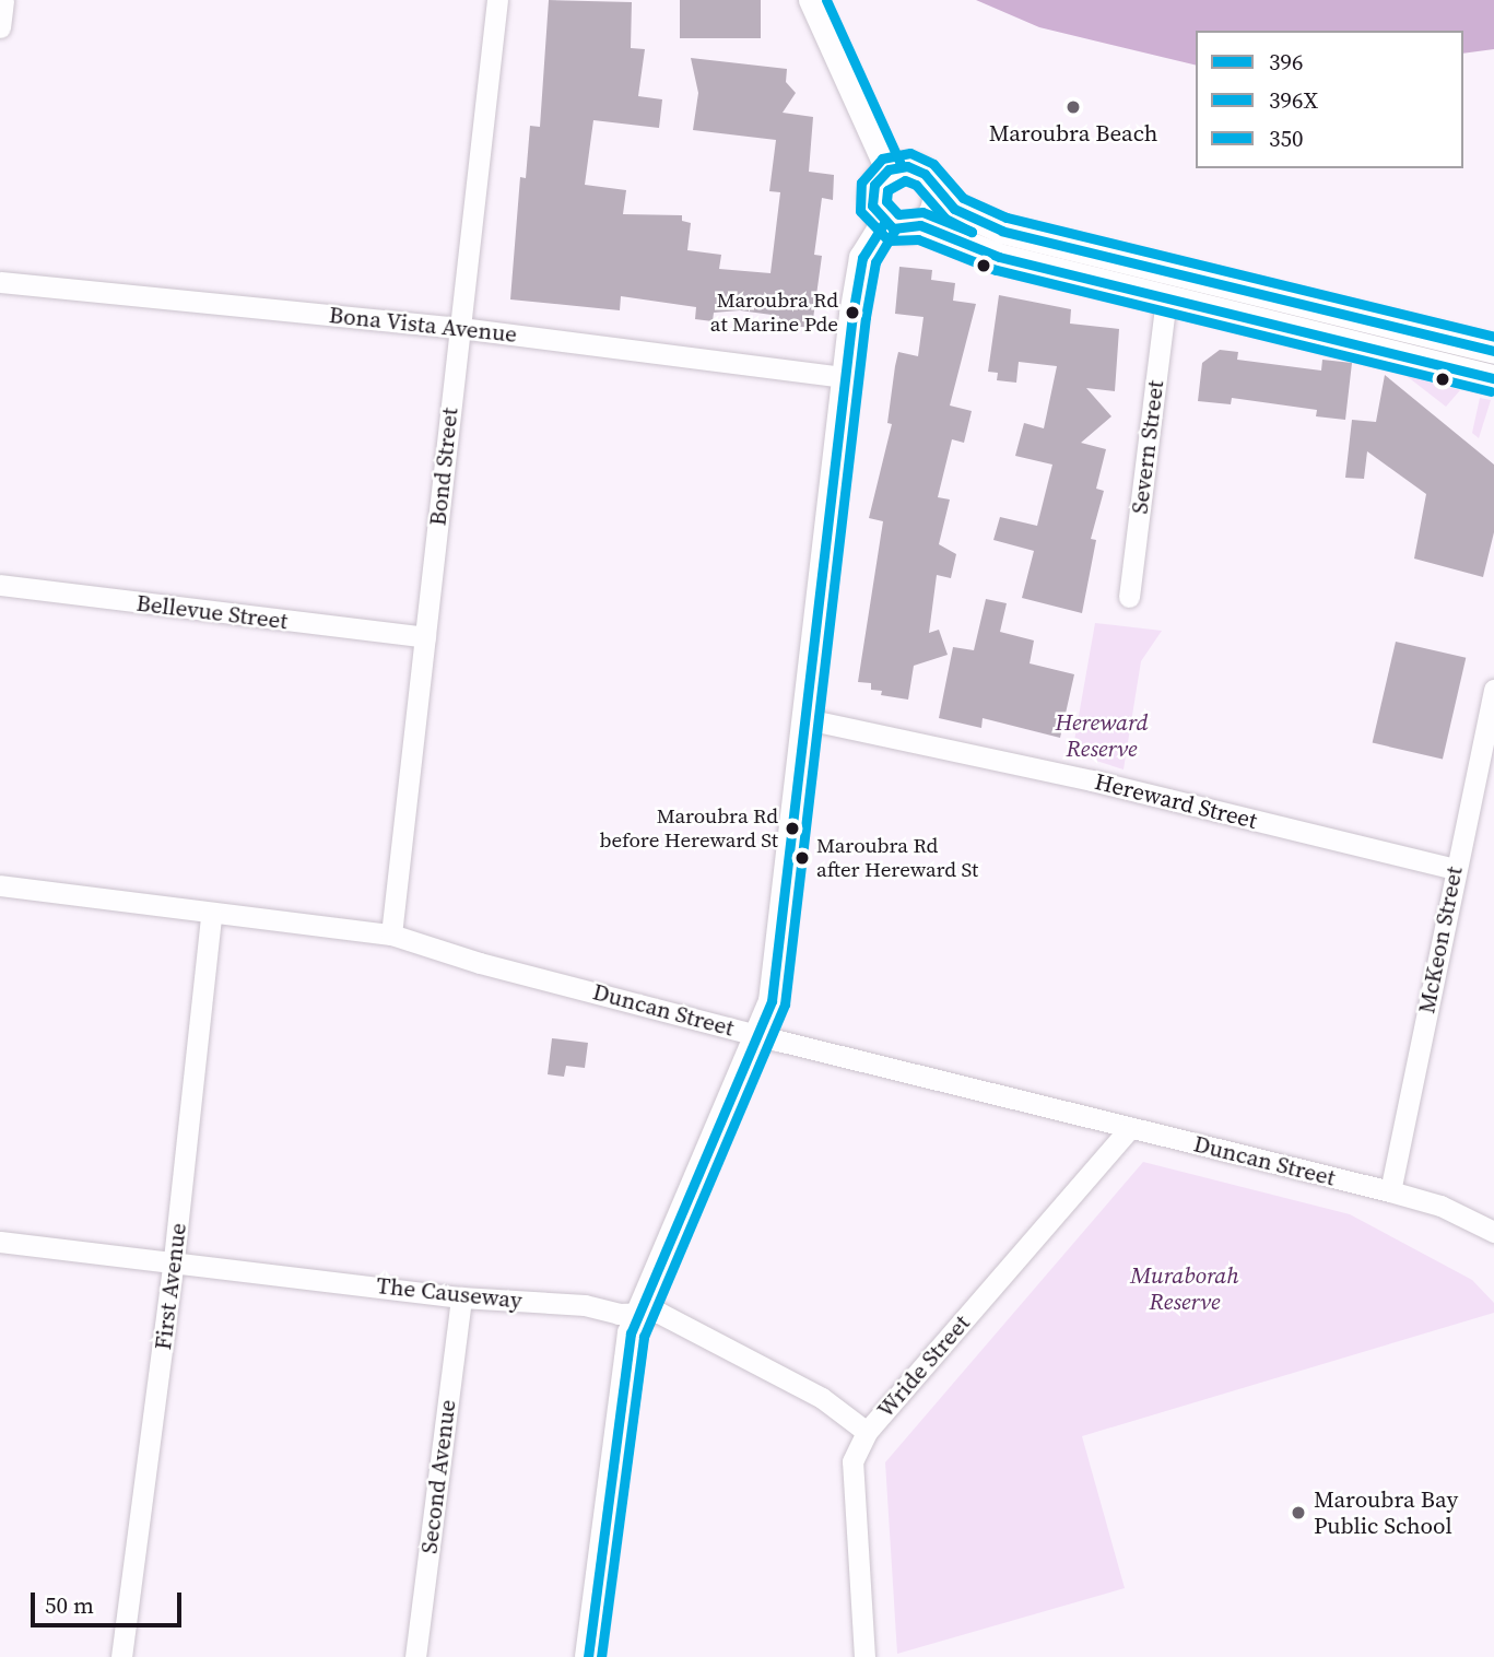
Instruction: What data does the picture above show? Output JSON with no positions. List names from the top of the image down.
{
  "streets": {
    "street": [
      "Bona Vista Avenue",
      "Severn Street",
      "Bond Street",
      "Bellevue Street",
      "Hereward Street",
      "McKeon Street",
      "Duncan Street",
      "First Avenue",
      "The Causeway",
      "Wride Street",
      "Second Avenue"
    ]
  },
  "crossings": [
    ["Bona Vista Avenue", "Bond Street"],
    ["Bond Street", "Bellevue Street"],
    ["Bond Street", "Duncan Street"],
    ["Hereward Street", "McKeon Street"],
    ["McKeon Street", "Duncan Street"],
    ["Duncan Street", "First Avenue"],
    ["Duncan Street", "Wride Street"],
    ["First Avenue", "The Causeway"],
    ["The Causeway", "Wride Street"],
    ["The Causeway", "Second Avenue"]
  ],
  "parks": ["Hereward Reserve", "Muraborah Reserve"],
  "places": [
    "Maroubra Beach",
    "Maroubra Rd at Marine Pde",
    "Maroubra Rd before Hereward St",
    "Maroubra Rd after Hereward St",
    "Maroubra Bay Public School"
  ],
  "lines": ["transit line 350", "transit line 396X", "transit line 396"],
  "legend": ["396", "396X", "350"],
  "scale_bar": "50 m"
}
